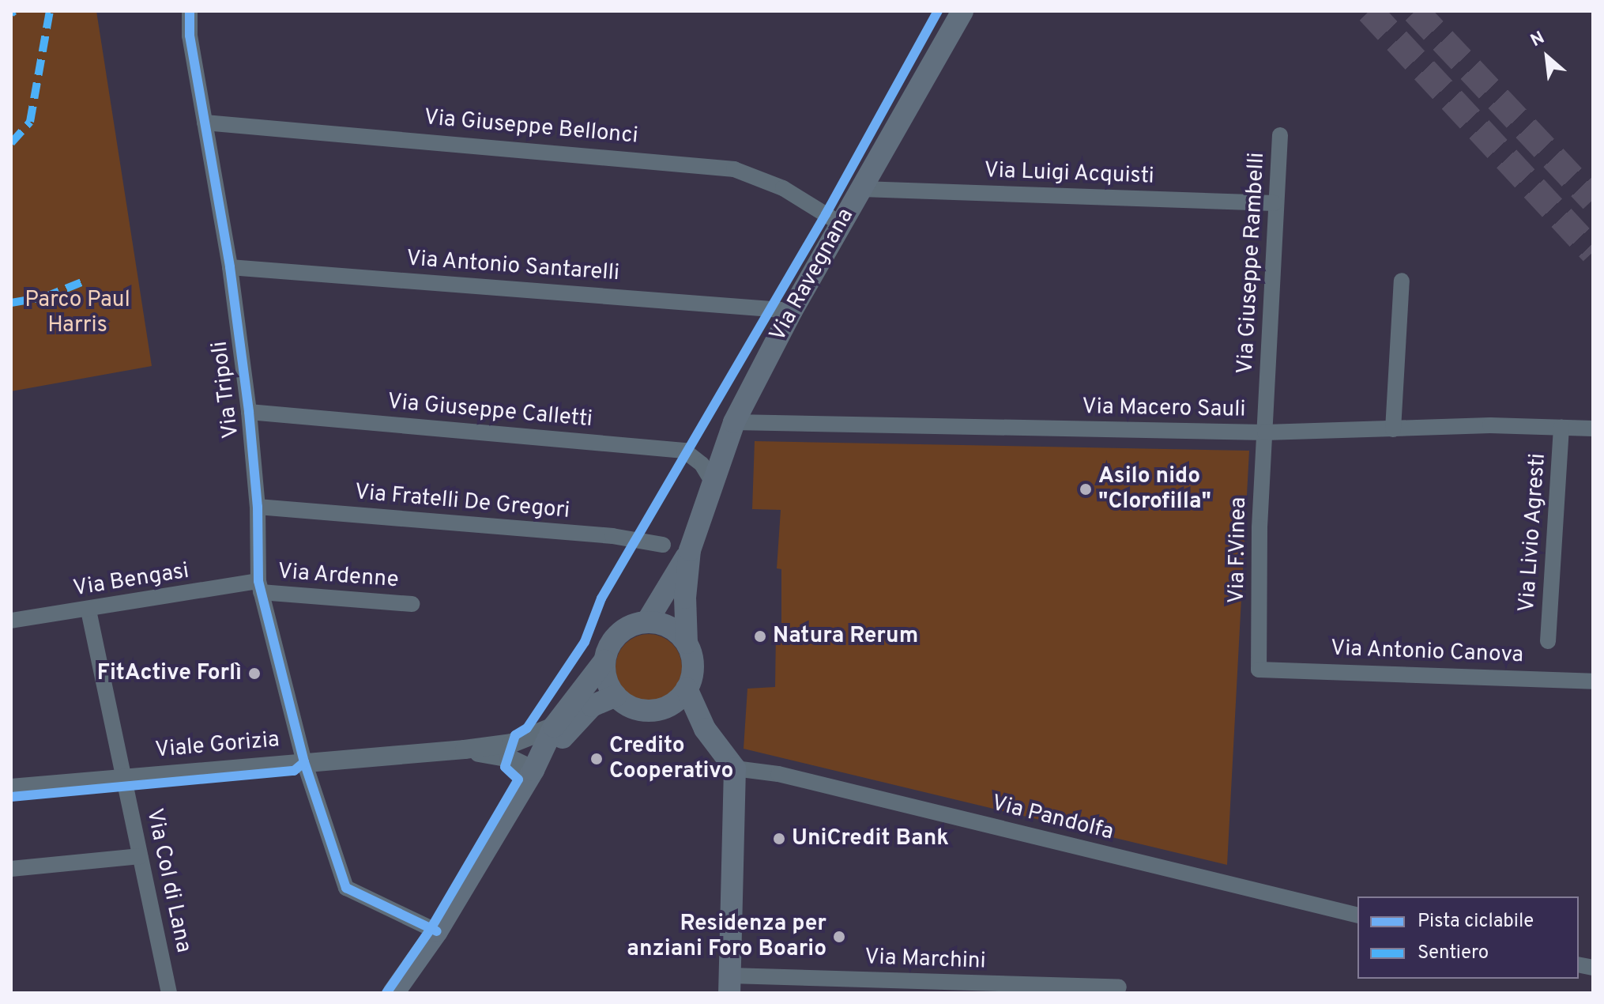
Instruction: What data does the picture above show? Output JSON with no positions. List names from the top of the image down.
{
  "streets": {
    "main road": ["Via Ravegnana"],
    "street": [
      "Via Giuseppe Bellonci",
      "Via Luigi Acquisti",
      "Via Giuseppe Rambelli",
      "Via Antonio Santarelli",
      "Via Tripoli",
      "Via Macero Sauli",
      "Via Giuseppe Calletti",
      "Via Fratelli De Gregori",
      "Via Livio Agresti",
      "Via F.Vinea",
      "Via Ardenne",
      "Via Bengasi",
      "Via Antonio Canova",
      "Viale Gorizia",
      "Via Pandolfa",
      "Via Col di Lana",
      "Via Marchini"
    ]
  },
  "crossings": [
    ["Via Giuseppe Bellonci", "Via Ravegnana"],
    ["Via Giuseppe Bellonci", "Via Tripoli"],
    ["Via Luigi Acquisti", "Via Giuseppe Rambelli"],
    ["Via Luigi Acquisti", "Via Ravegnana"],
    ["Via Giuseppe Rambelli", "Via Macero Sauli"],
    ["Via Giuseppe Rambelli", "Via F.Vinea"],
    ["Via Antonio Santarelli", "Via Ravegnana"],
    ["Via Antonio Santarelli", "Via Tripoli"],
    ["Via Ravegnana", "Via Macero Sauli"],
    ["Via Ravegnana", "Via Giuseppe Calletti"],
    ["Via Tripoli", "Via Giuseppe Calletti"],
    ["Via Tripoli", "Via Fratelli De Gregori"],
    ["Via Tripoli", "Via Ardenne"],
    ["Via Tripoli", "Via Bengasi"],
    ["Via Tripoli", "Viale Gorizia"],
    ["Via Macero Sauli", "Via Livio Agresti"],
    ["Via Macero Sauli", "Via F.Vinea"],
    ["Via F.Vinea", "Via Antonio Canova"],
    ["Via Ardenne", "Via Bengasi"],
    ["Via Bengasi", "Via Col di Lana"],
    ["Viale Gorizia", "Via Col di Lana"]
  ],
  "parks": ["Parco Paul Harris"],
  "places": [
    "Asilo nido \"Clorofilla\"",
    "Natura Rerum",
    "FitActive Forlì",
    "Credito Cooperativo",
    "UniCredit Bank",
    "Residenza per anziani Foro Boario"
  ],
  "legend": ["Pista ciclabile", "Sentiero"],
  "north": "top left"
}
